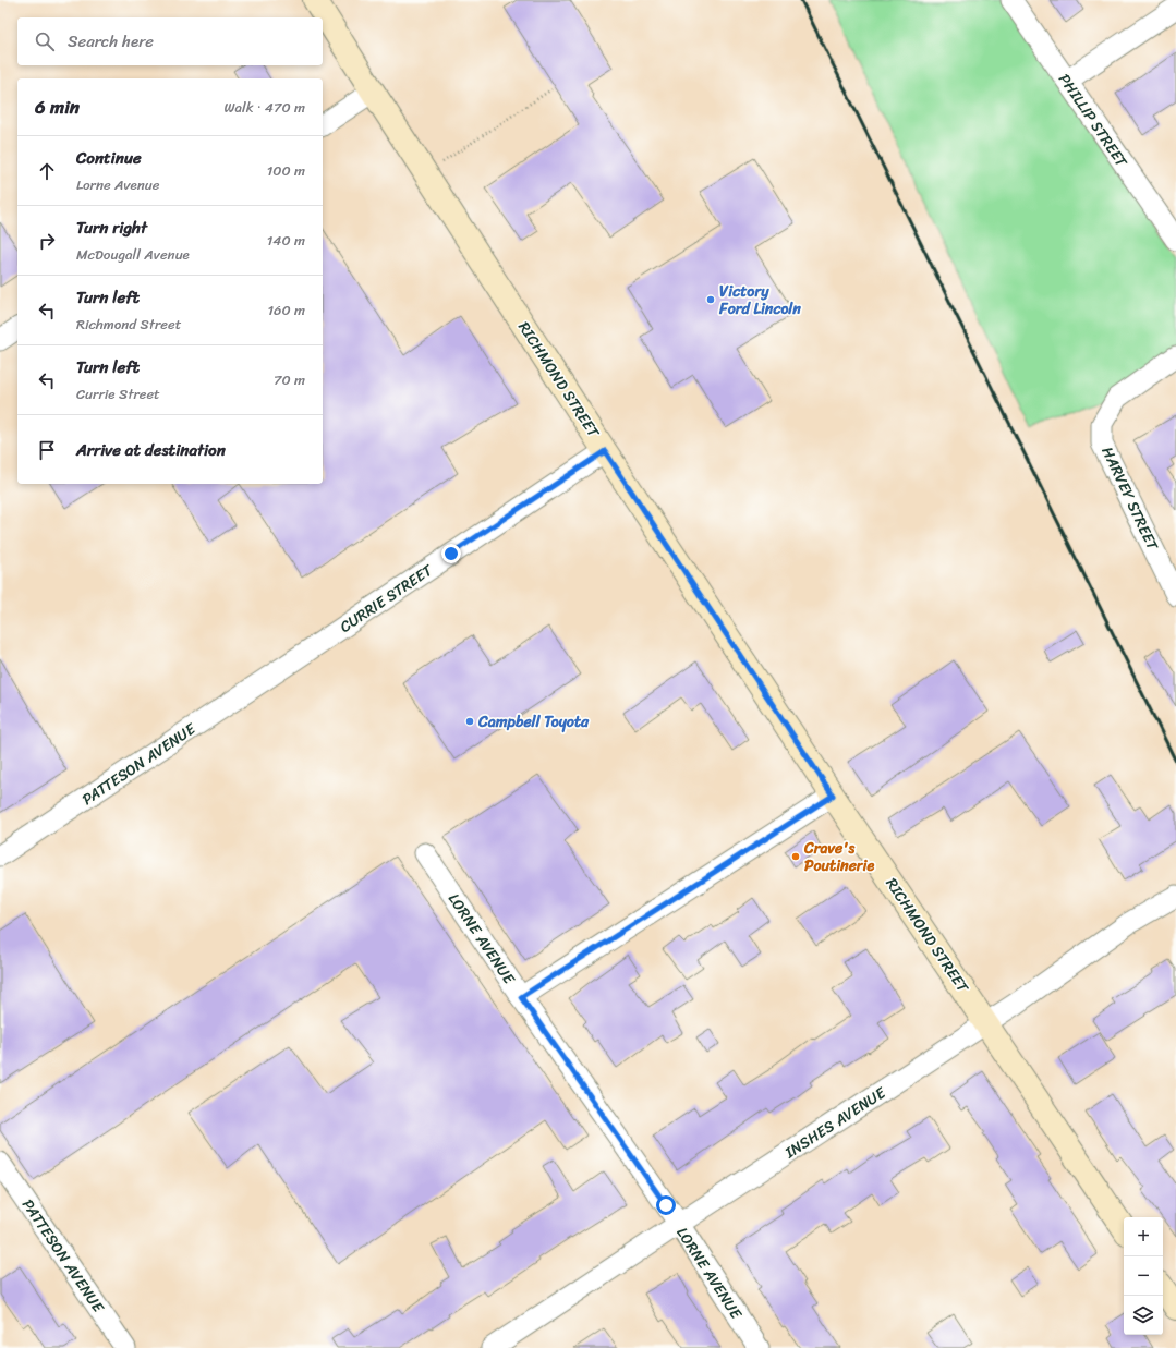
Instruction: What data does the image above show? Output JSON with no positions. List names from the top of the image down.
{
  "streets": {
    "main road": ["RICHMOND STREET"],
    "street": [
      "PHILLIP STREET",
      "HARVEY STREET",
      "CURRIE STREET",
      "PATTESON AVENUE",
      "LORNE AVENUE",
      "INSHES AVENUE"
    ]
  },
  "crossings": [
    ["RICHMOND STREET", "CURRIE STREET"],
    ["RICHMOND STREET", "INSHES AVENUE"],
    ["CURRIE STREET", "PATTESON AVENUE"],
    ["LORNE AVENUE", "INSHES AVENUE"]
  ],
  "places": ["Victory Ford Lincoln", "Campbell Toyota", "Crave's Poutinerie"],
  "page": {
    "search": "Search here",
    "heading": ["6 min", "Walk · 470 m"],
    "list": [
      ["Continue", "Lorne Avenue", "100 m"],
      ["Turn right", "McDougall Avenue", "140 m"],
      ["Turn left", "Richmond Street", "160 m"],
      ["Turn left", "Currie Street", "70 m"],
      "Arrive at destination"
    ],
    "map_buttons": ["+", "−"]
  }
}
